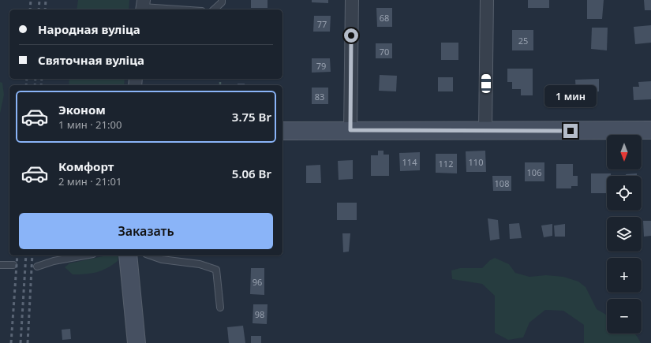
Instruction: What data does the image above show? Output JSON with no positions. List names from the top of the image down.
{
  "house_numbers": [
    "68",
    "77",
    "25",
    "70",
    "79",
    "83",
    "114",
    "110",
    "112",
    "106",
    "108",
    "96",
    "98"
  ],
  "north": "bottom",
  "page": {
    "banner": ["Народная вуліца", "Святочная вуліца"],
    "bubble": "1 мин",
    "list": [
      {
        "name": "Эконом",
        "note": "1 мин · 21:00",
        "value": "3.75 Br"
      },
      {
        "name": "Комфорт",
        "note": "2 мин · 21:01",
        "value": "5.06 Br"
      }
    ],
    "map_buttons": ["+", "−"],
    "buttons": "Заказать"
  }
}
